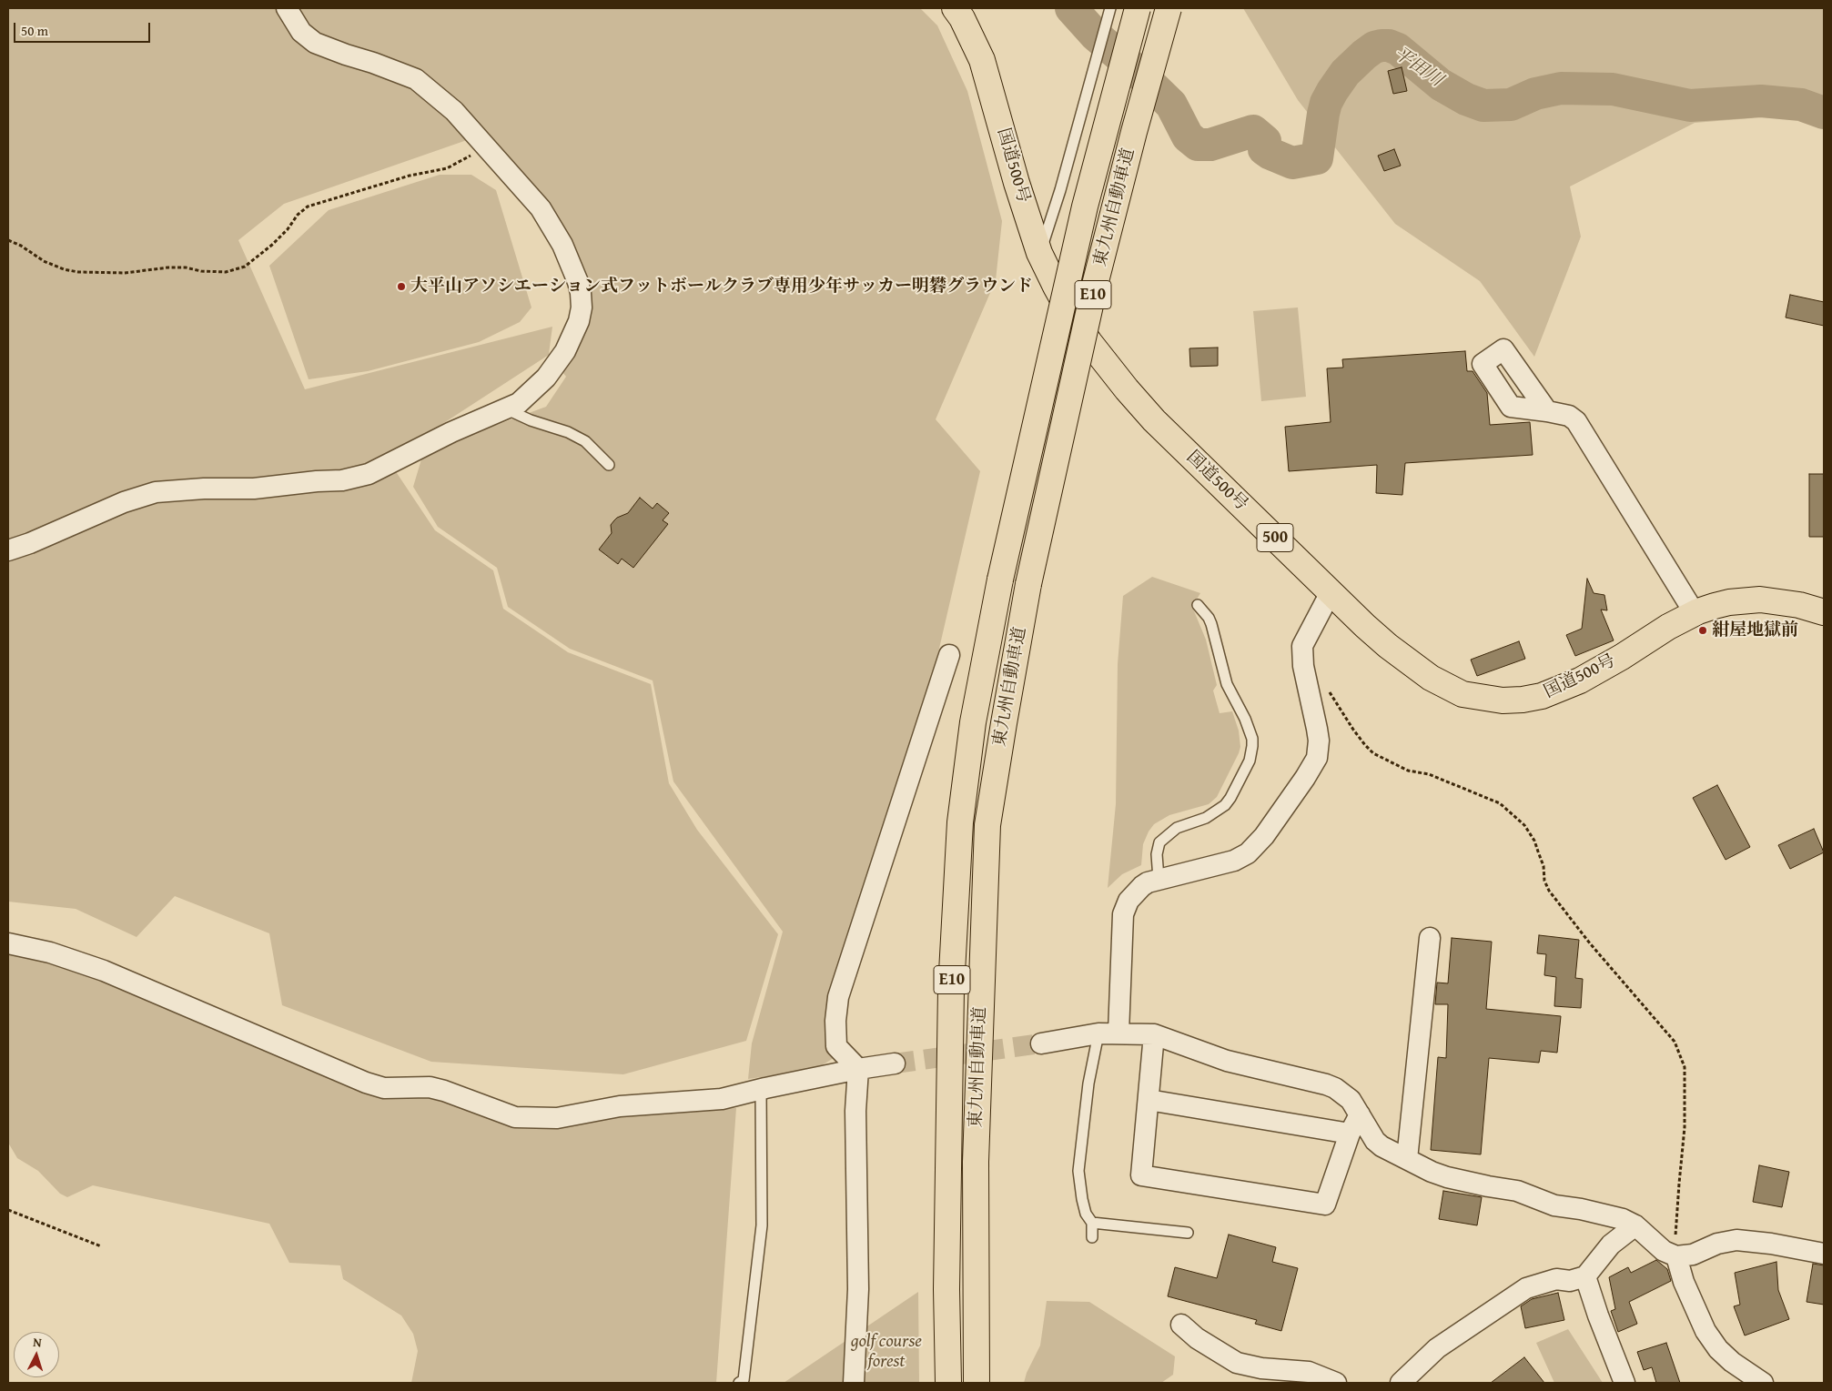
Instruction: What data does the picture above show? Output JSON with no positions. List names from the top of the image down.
{
  "streets": {
    "highway": [
      "国道500号",
      "東九州自動車道",
      "E10",
      "500"
    ]
  },
  "water": ["平田川"],
  "parks": ["golf course forest"],
  "places": ["大平山アソシエーション式フットボールクラブ専用少年サッカー明礬グラウンド", "紺屋地獄前"],
  "scale_bar": "50 m",
  "north": "top"
}
